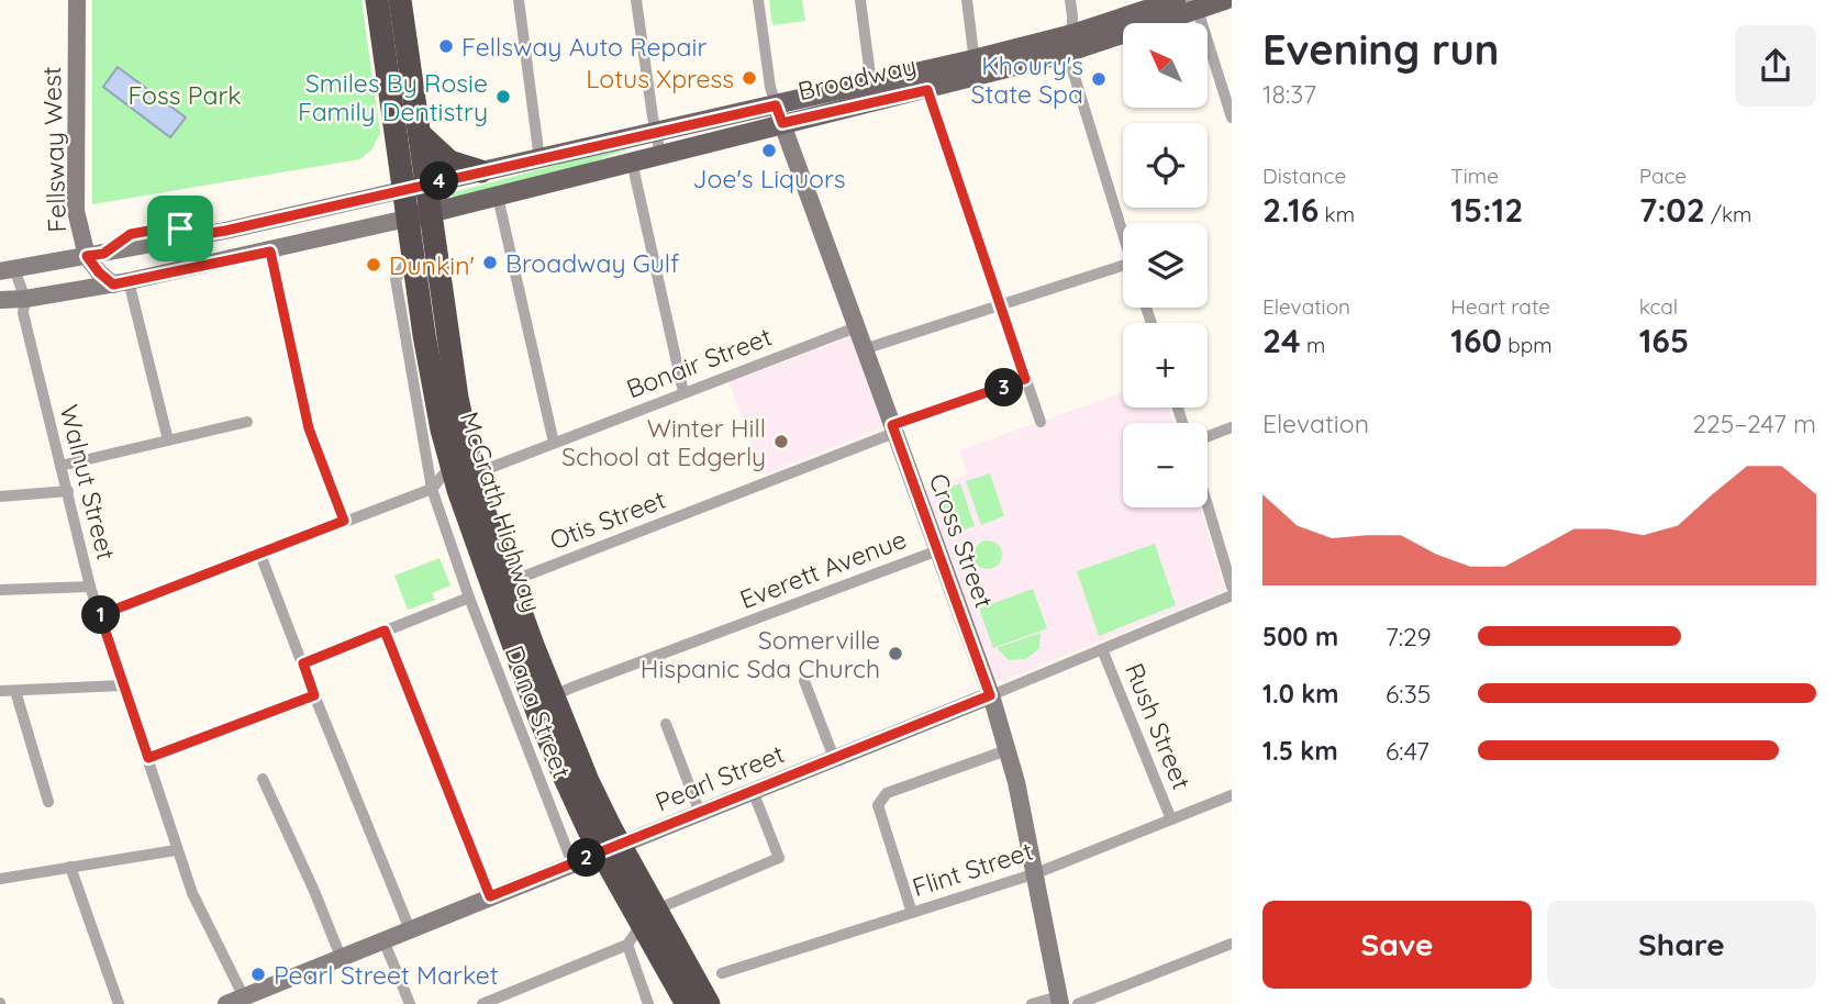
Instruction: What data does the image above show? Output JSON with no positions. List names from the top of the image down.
{
  "streets": {
    "highway": ["McGrath Highway"],
    "main road": ["Broadway"],
    "street": [
      "Fellsway West",
      "Bonair Street",
      "Walnut Street",
      "Otis Street",
      "Cross Street",
      "Everett Avenue",
      "Dana Street",
      "Rush Street",
      "Pearl Street",
      "Flint Street"
    ]
  },
  "crossings": [
    ["Broadway", "Fellsway West"],
    ["Broadway", "Walnut Street"],
    ["Broadway", "McGrath Highway"],
    ["Broadway", "Cross Street"],
    ["Bonair Street", "McGrath Highway"],
    ["Bonair Street", "Cross Street"],
    ["Walnut Street", "Pearl Street"],
    ["McGrath Highway", "Otis Street"],
    ["McGrath Highway", "Everett Avenue"],
    ["McGrath Highway", "Dana Street"],
    ["McGrath Highway", "Pearl Street"],
    ["Otis Street", "Cross Street"],
    ["Cross Street", "Everett Avenue"],
    ["Cross Street", "Pearl Street"],
    ["Cross Street", "Flint Street"],
    ["Dana Street", "Pearl Street"],
    ["Rush Street", "Pearl Street"],
    ["Rush Street", "Flint Street"]
  ],
  "parks": ["Foss Park"],
  "places": [
    "Fellsway Auto Repair",
    "Lotus Xpress",
    "Khoury's State Spa",
    "Smiles By Rosie Family Dentistry",
    "Joe's Liquors",
    "Broadway Gulf",
    "Dunkin'",
    "Winter Hill School at Edgerly",
    "Somerville Hispanic Sda Church",
    "Pearl Street Market"
  ],
  "north": "top left",
  "page": {
    "heading": ["Evening run", "18:37"],
    "map_buttons": ["+", "−"],
    "stats": [
      ["Distance", "2.16 km"],
      ["Time", "15:12"],
      ["Pace", "7:02 /km"],
      ["Elevation", "24 m"],
      ["Heart rate", "160 bpm"],
      ["kcal", "165"]
    ],
    "pins": [
      "4",
      "3",
      "1",
      "2"
    ],
    "chart": ["Elevation", "225–247 m"],
    "list": [
      {
        "name": "500 m",
        "note": "7:29"
      },
      {
        "name": "1.0 km",
        "note": "6:35"
      },
      {
        "name": "1.5 km",
        "note": "6:47"
      }
    ],
    "buttons": ["Save", "Share"]
  }
}
